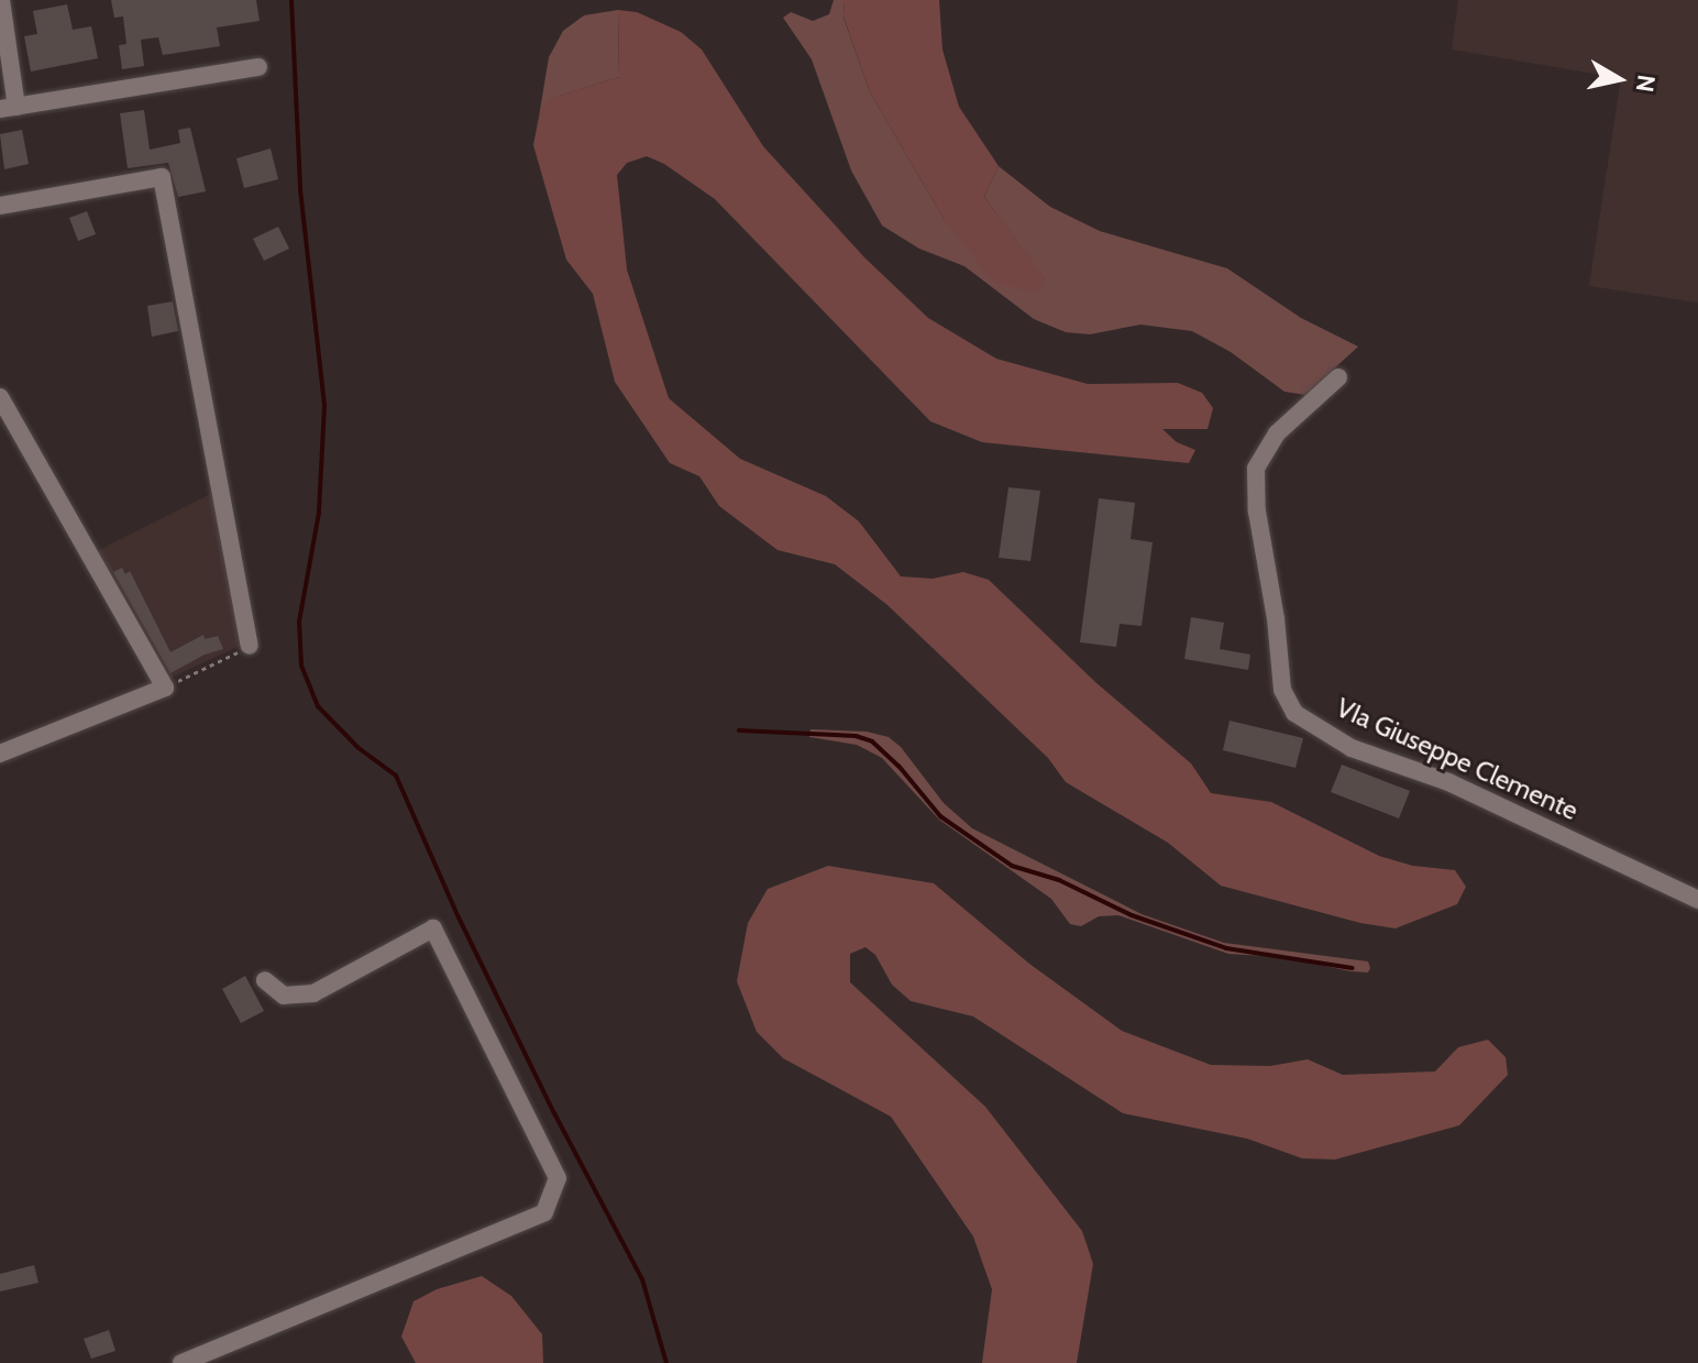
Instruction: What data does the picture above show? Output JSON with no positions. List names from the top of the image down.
{
  "streets": {
    "street": ["VIa Giuseppe Clemente"]
  },
  "north": "right"
}
